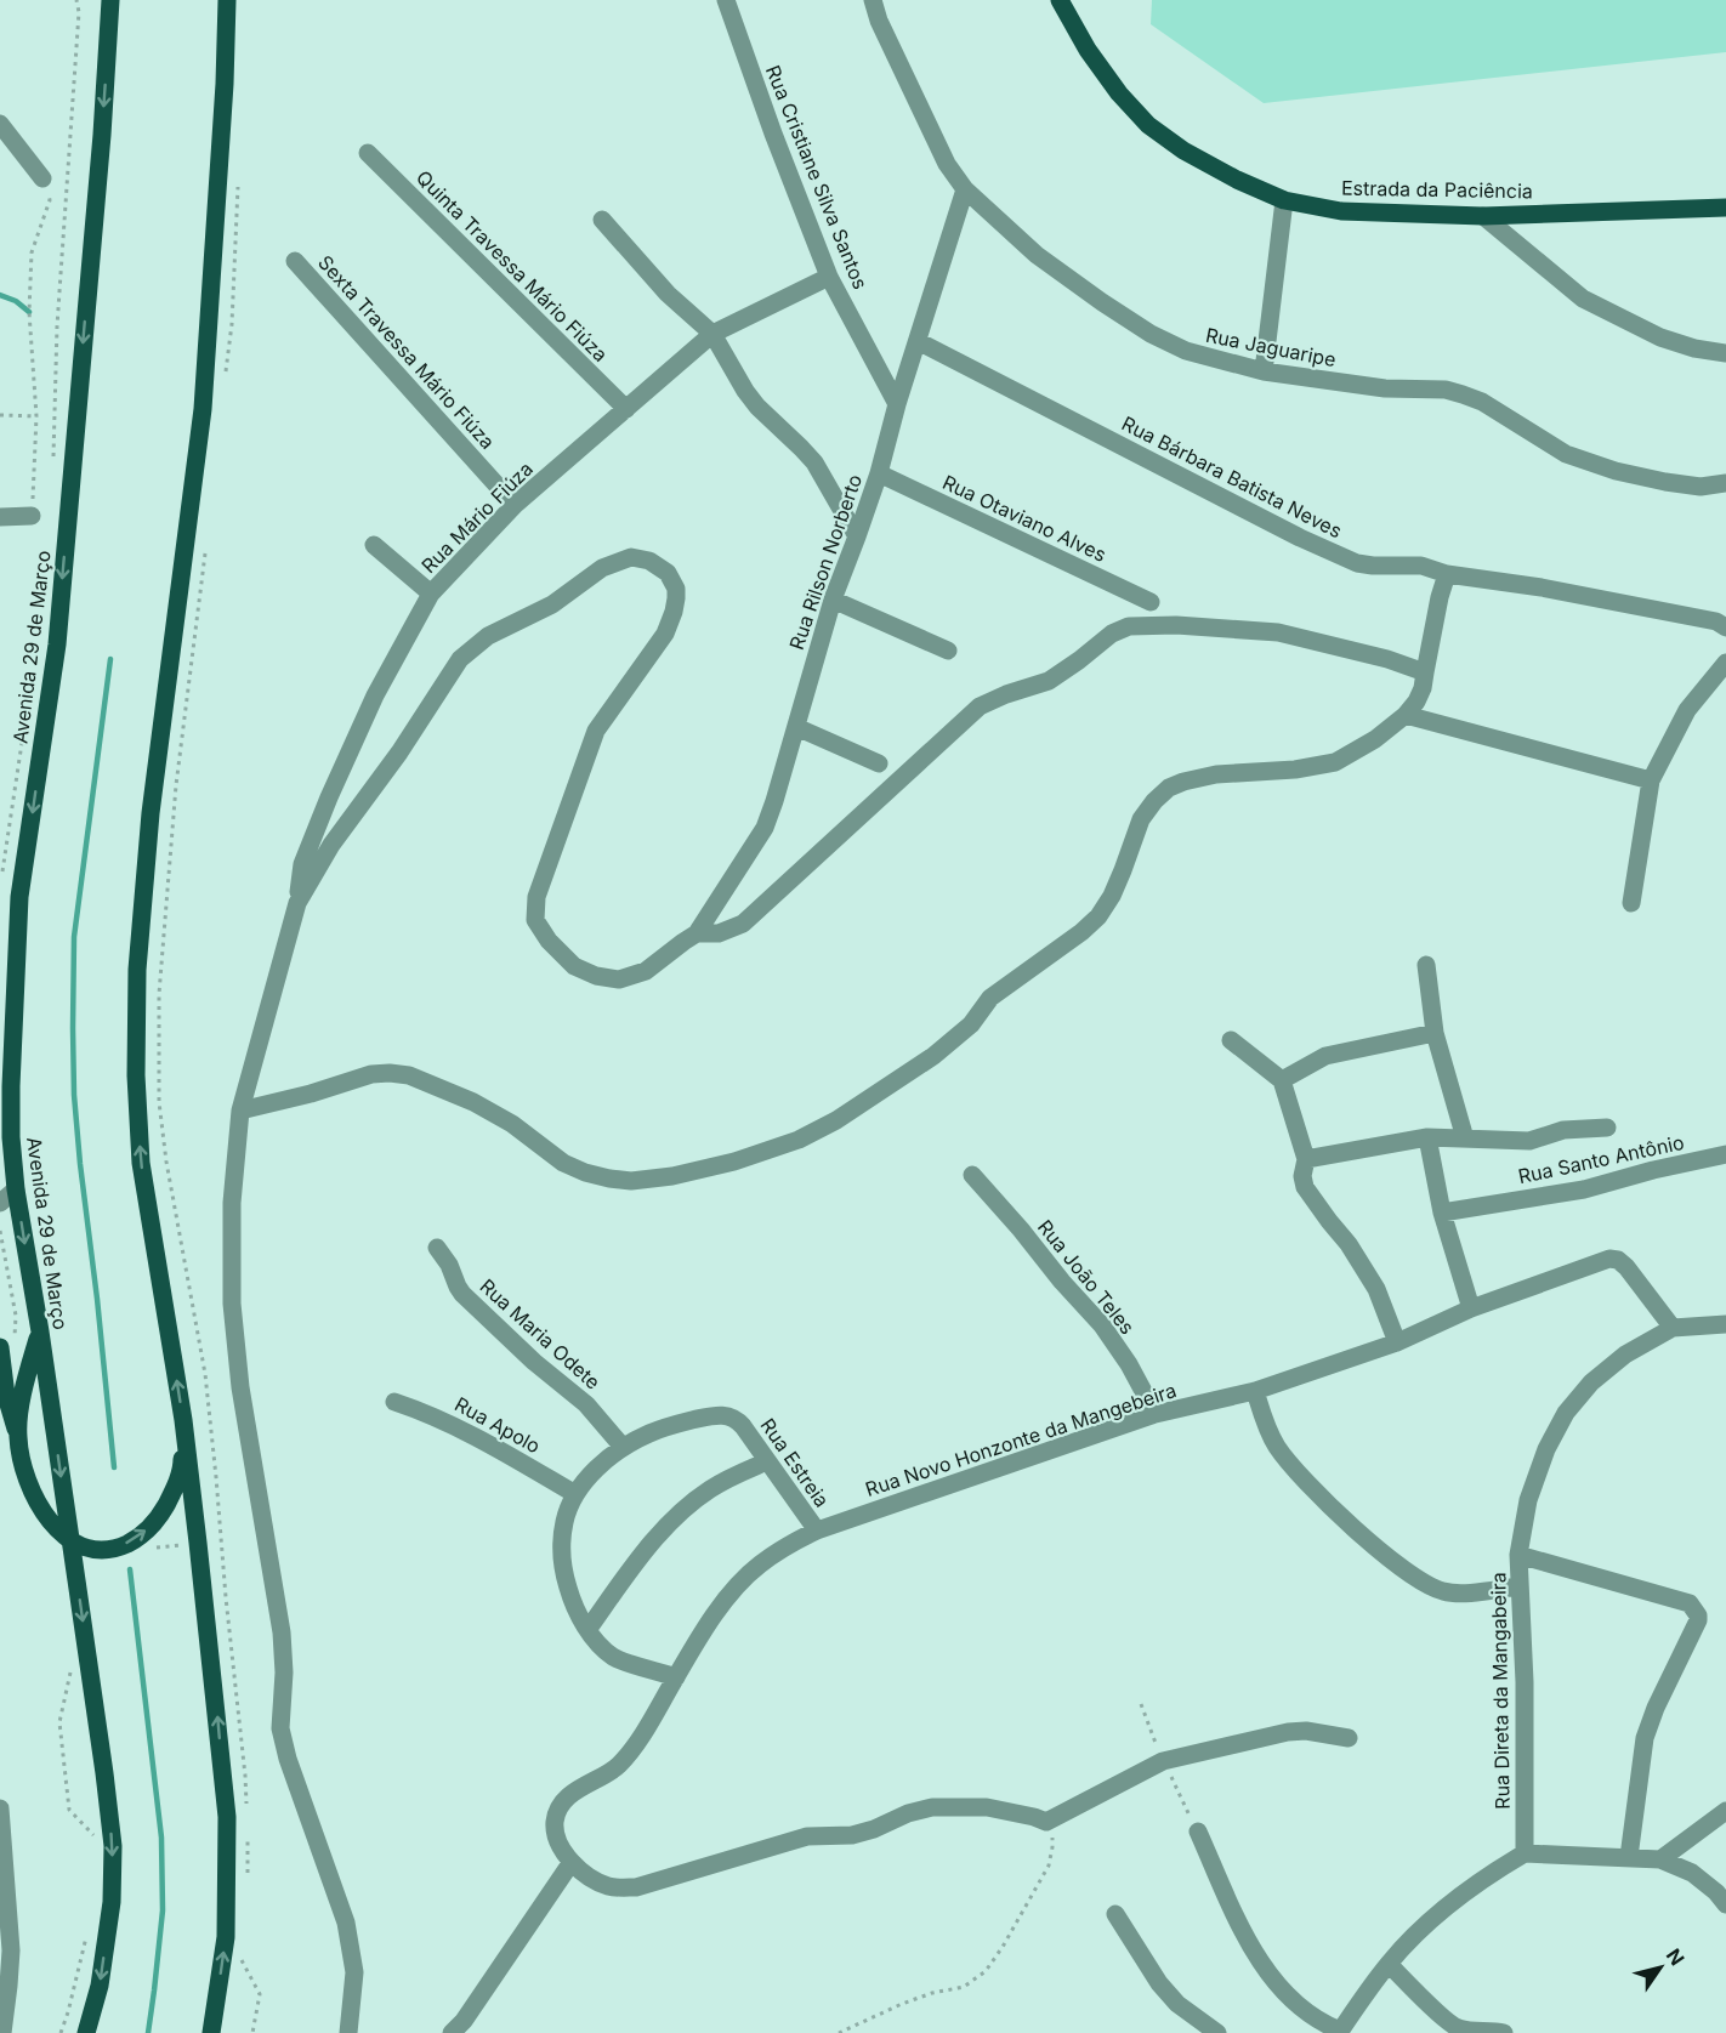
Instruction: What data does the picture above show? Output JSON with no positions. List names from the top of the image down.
{
  "streets": {
    "main road": ["Estrada da Paciência", "Avenida 29 de Março"],
    "street": [
      "Rua Cristiane Silva Santos",
      "Quinta Travessa Mário Fiúza",
      "Rua Jaguaripe",
      "Sexta Travessa Mário Fiúza",
      "Rua Bárbara Batista Neves",
      "Rua Mário Fiúza",
      "Rua Otaviano Alves",
      "Rua Rilson Norberto",
      "Rua Santo Antônio",
      "Rua João Teles",
      "Rua Maria Odete",
      "Rua Apolo",
      "Rua Novo Honzonte da Mangebeira",
      "Rua Estreia",
      "Rua Direta da Mangabeira"
    ]
  },
  "crossings": [
    ["Rua Cristiane Silva Santos", "Rua Mário Fiúza"],
    ["Rua Cristiane Silva Santos", "Rua Rilson Norberto"],
    ["Quinta Travessa Mário Fiúza", "Rua Mário Fiúza"],
    ["Rua Jaguaripe", "Rua Rilson Norberto"],
    ["Sexta Travessa Mário Fiúza", "Rua Mário Fiúza"],
    ["Rua Bárbara Batista Neves", "Rua Rilson Norberto"],
    ["Rua Otaviano Alves", "Rua Rilson Norberto"],
    ["Rua João Teles", "Rua Novo Honzonte da Mangebeira"],
    ["Rua Maria Odete", "Rua Estreia"],
    ["Rua Apolo", "Rua Estreia"],
    ["Rua Novo Honzonte da Mangebeira", "Rua Estreia"],
    ["Rua Novo Honzonte da Mangebeira", "Rua Direta da Mangabeira"]
  ],
  "north": "top right"
}
